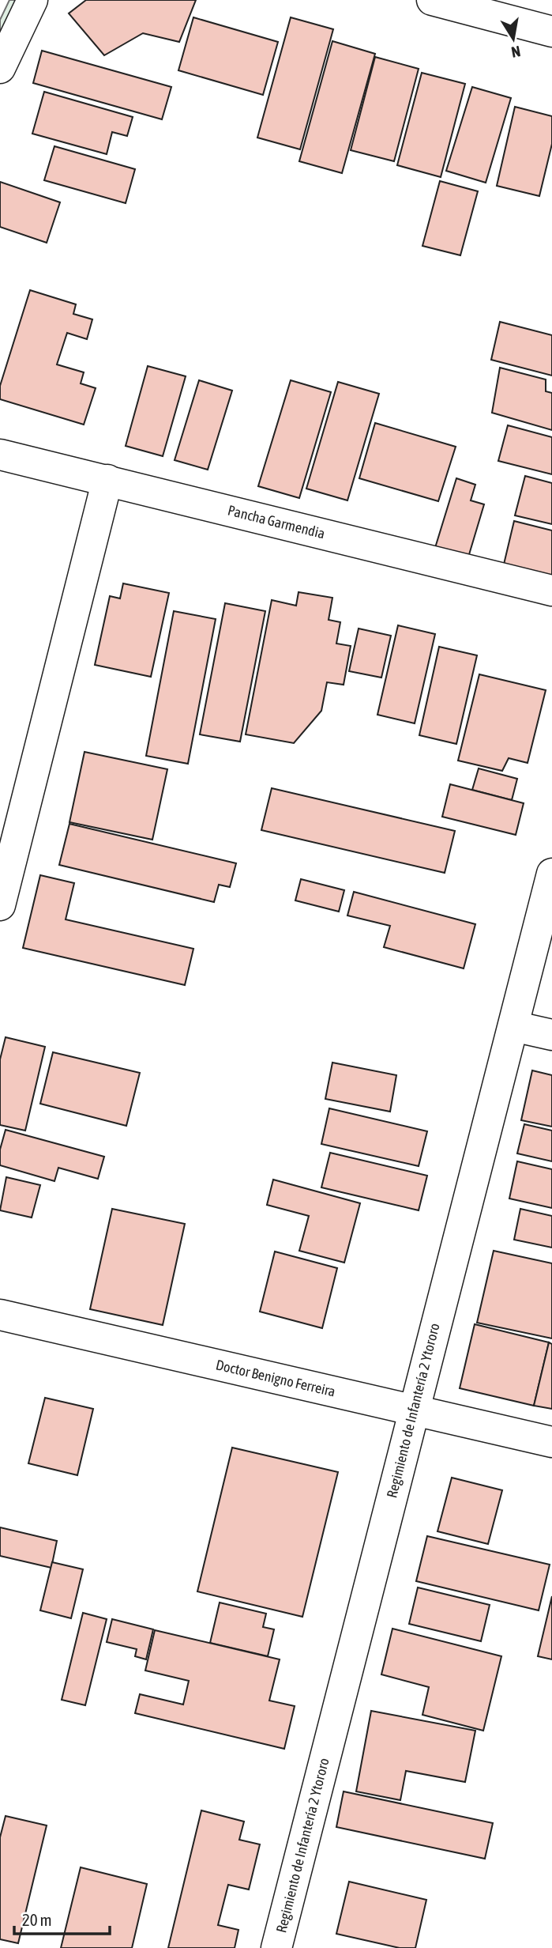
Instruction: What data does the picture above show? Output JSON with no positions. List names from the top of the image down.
{
  "streets": {
    "street": ["Pancha Garmendia", "Doctor Benigno Ferreira", "Regimiento de Infantería 2 Ytororo"]
  },
  "crossings": [
    ["Doctor Benigno Ferreira", "Regimiento de Infantería 2 Ytororo"]
  ],
  "scale_bar": "20 m",
  "north": "bottom"
}
